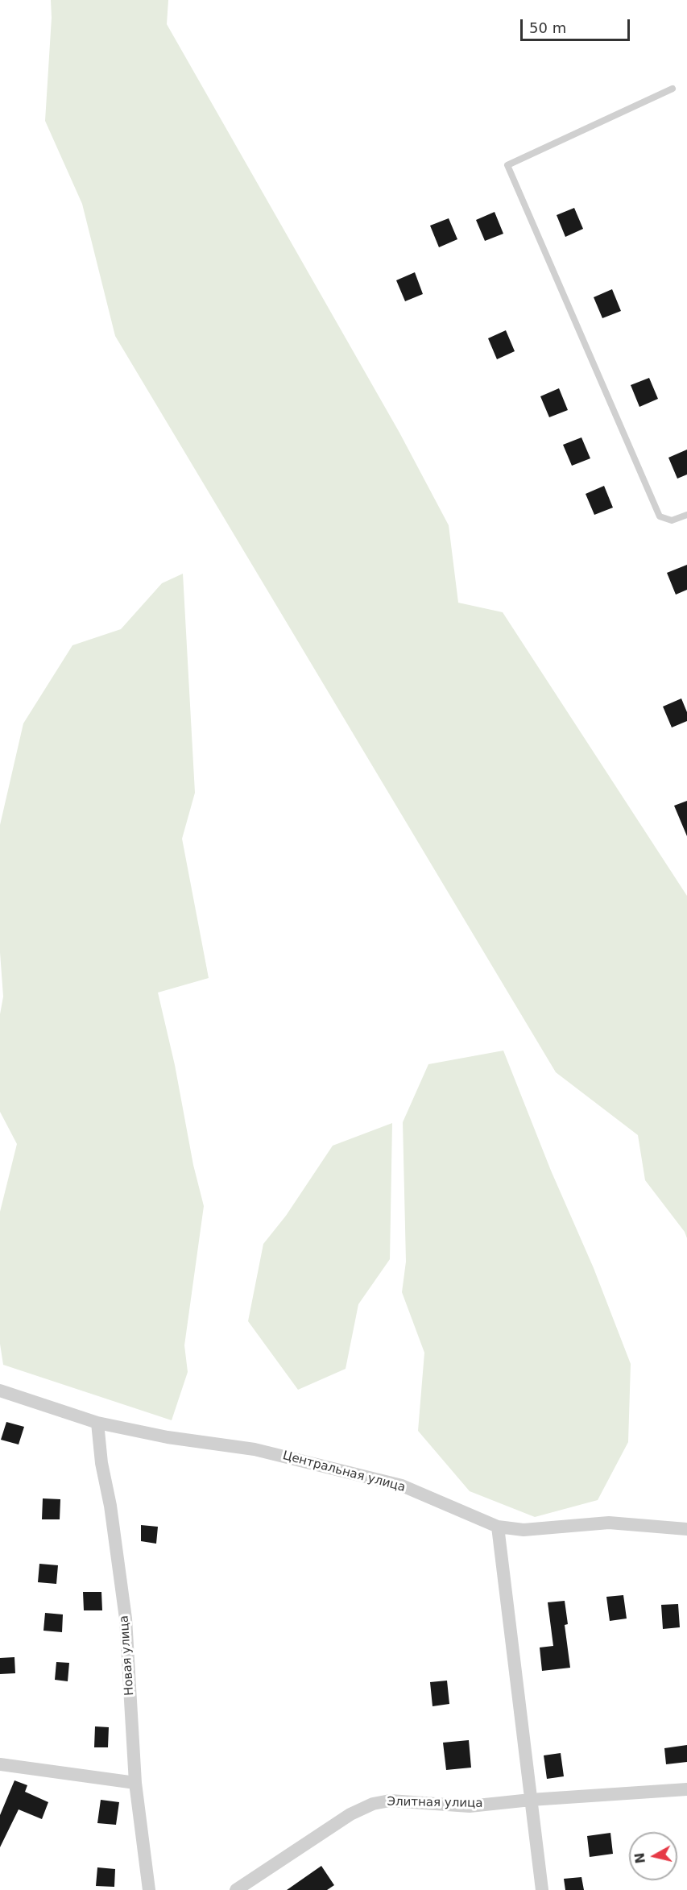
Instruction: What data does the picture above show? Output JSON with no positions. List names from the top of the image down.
{
  "streets": {
    "street": ["Центральная улица", "Новая улица", "Элитная улица"]
  },
  "crossings": [
    ["Центральная улица", "Новая улица"]
  ],
  "scale_bar": "50 m",
  "north": "left"
}
